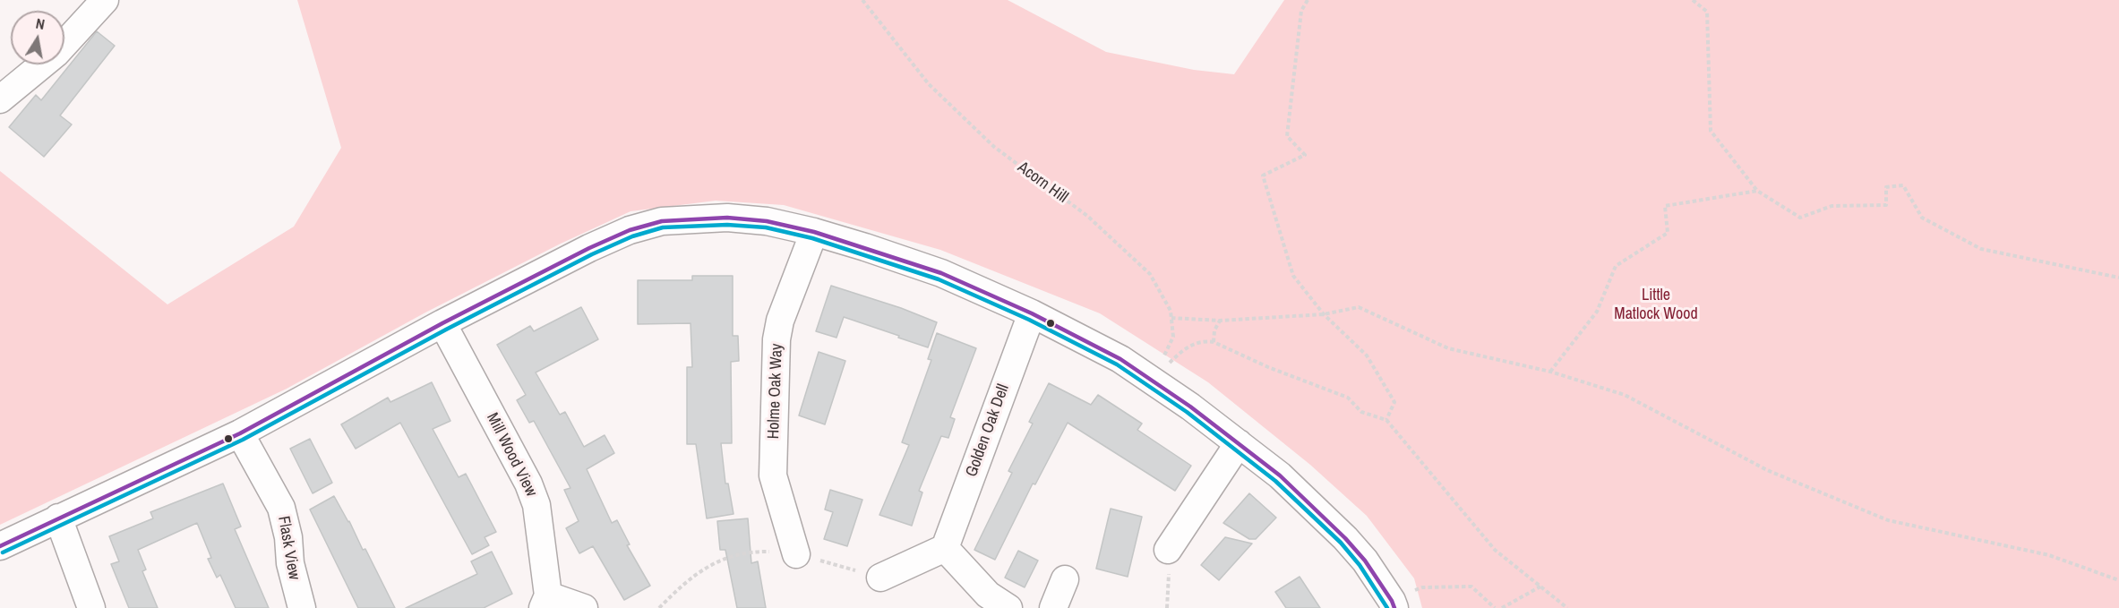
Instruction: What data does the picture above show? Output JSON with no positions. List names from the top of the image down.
{
  "streets": {
    "street": [
      "Holme Oak Way",
      "Golden Oak Dell",
      "Mill Wood View",
      "Flask View"
    ],
    "path": ["Acorn Hill"]
  },
  "parks": ["Little Matlock Wood"],
  "north": "top"
}
